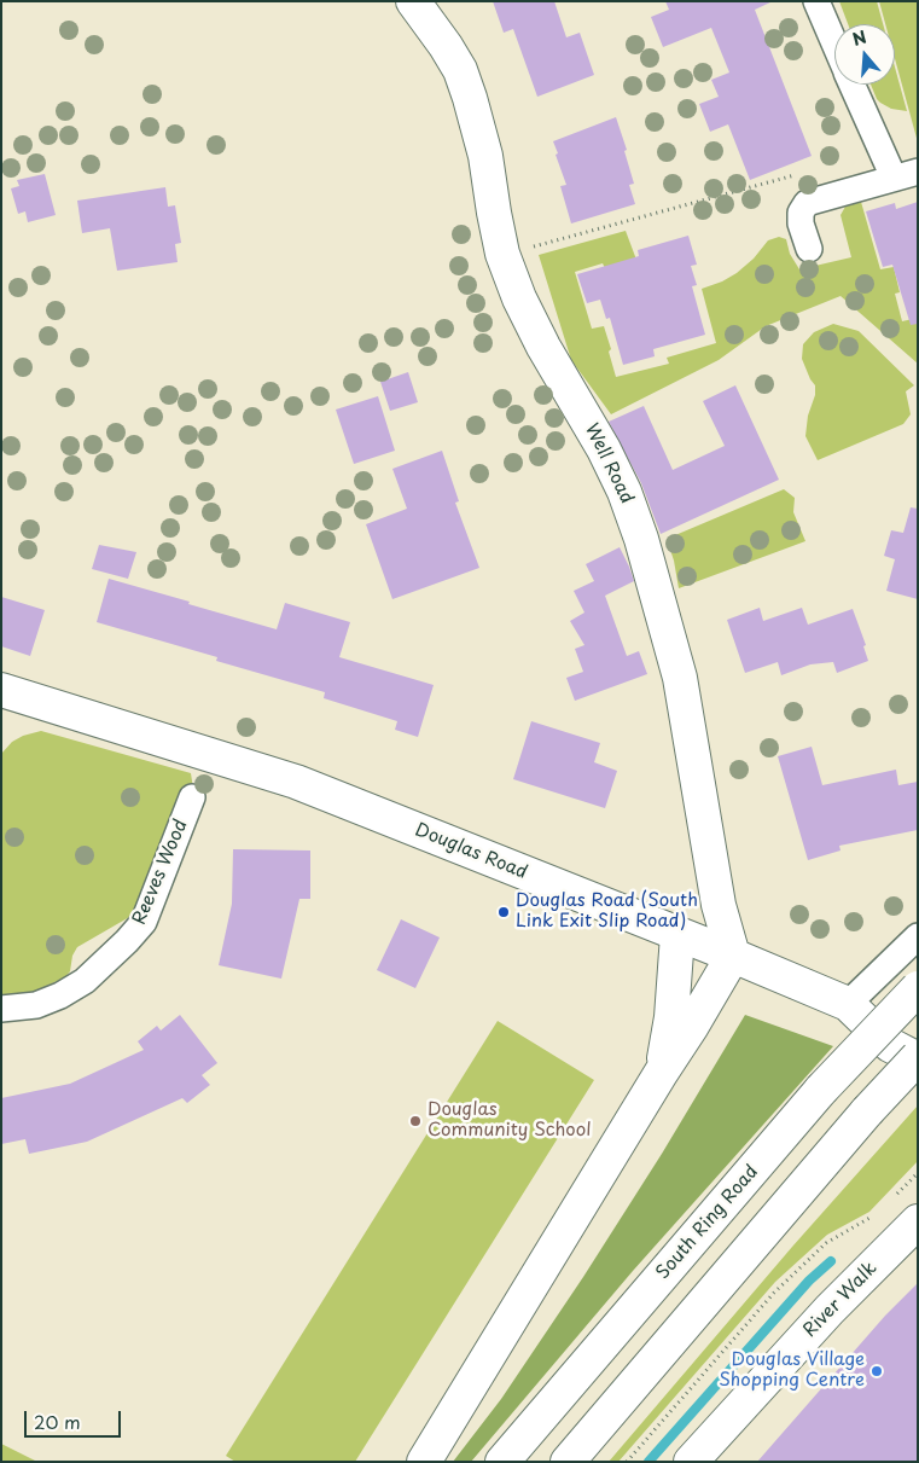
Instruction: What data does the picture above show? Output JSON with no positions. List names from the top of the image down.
{
  "streets": {
    "main road": [
      "Well Road",
      "Douglas Road",
      "South Ring Road",
      "River Walk"
    ],
    "street": ["Reeves Wood"]
  },
  "crossings": [
    ["Well Road", "Douglas Road"]
  ],
  "places": ["Douglas Road (South Link Exit Slip Road)", "Douglas Community School", "Douglas Village Shopping Centre"],
  "scale_bar": "20 m",
  "north": "top"
}
